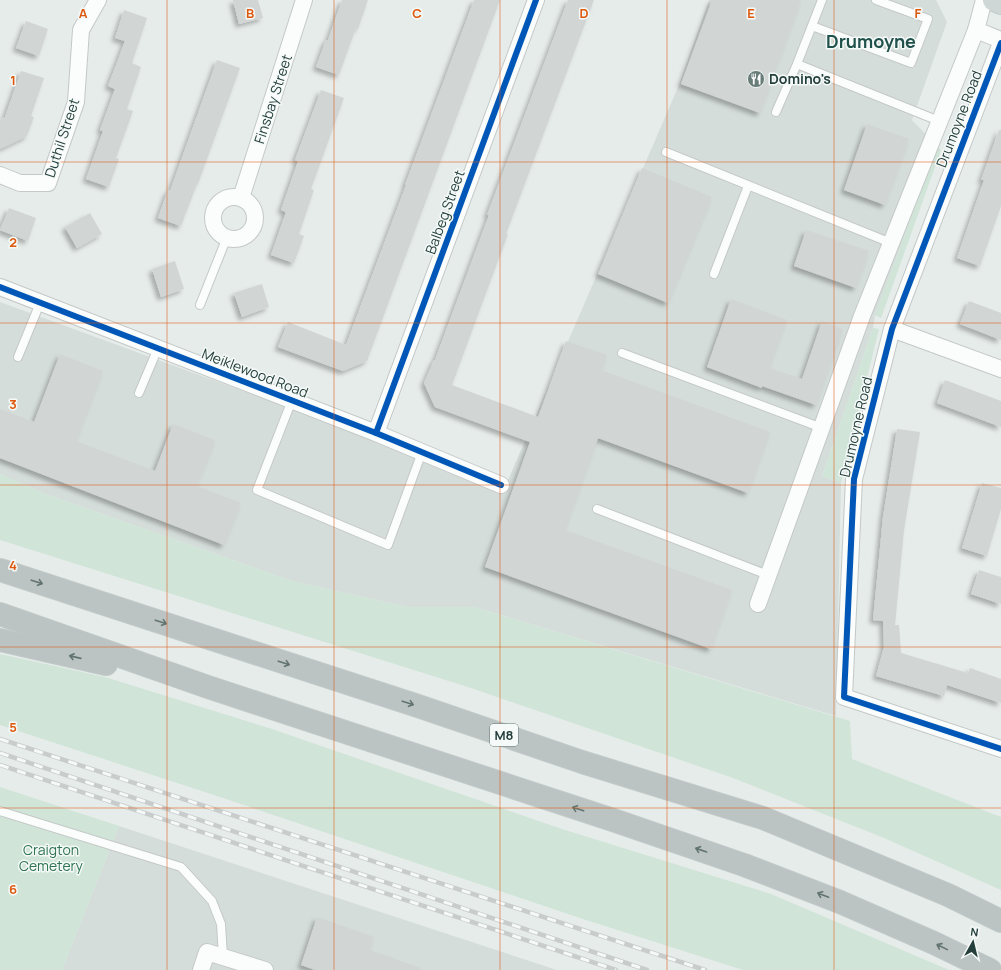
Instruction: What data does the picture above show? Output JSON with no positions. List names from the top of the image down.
{
  "streets": {
    "highway": ["M8"],
    "street": [
      "Finsbay Street",
      "Drumoyne Road",
      "Duthil Street",
      "Balbeg Street",
      "Meiklewood Road"
    ]
  },
  "crossings": [
    ["Balbeg Street", "Meiklewood Road"]
  ],
  "districts": ["Drumoyne"],
  "parks": ["Craigton Cemetery"],
  "places": {
    "restaurant": ["Domino's"]
  },
  "north": "top",
  "grid": {
    "columns": [
      "A",
      "B",
      "C",
      "D",
      "E",
      "F"
    ],
    "rows": [
      "1",
      "2",
      "3",
      "4",
      "5",
      "6"
    ]
  }
}
